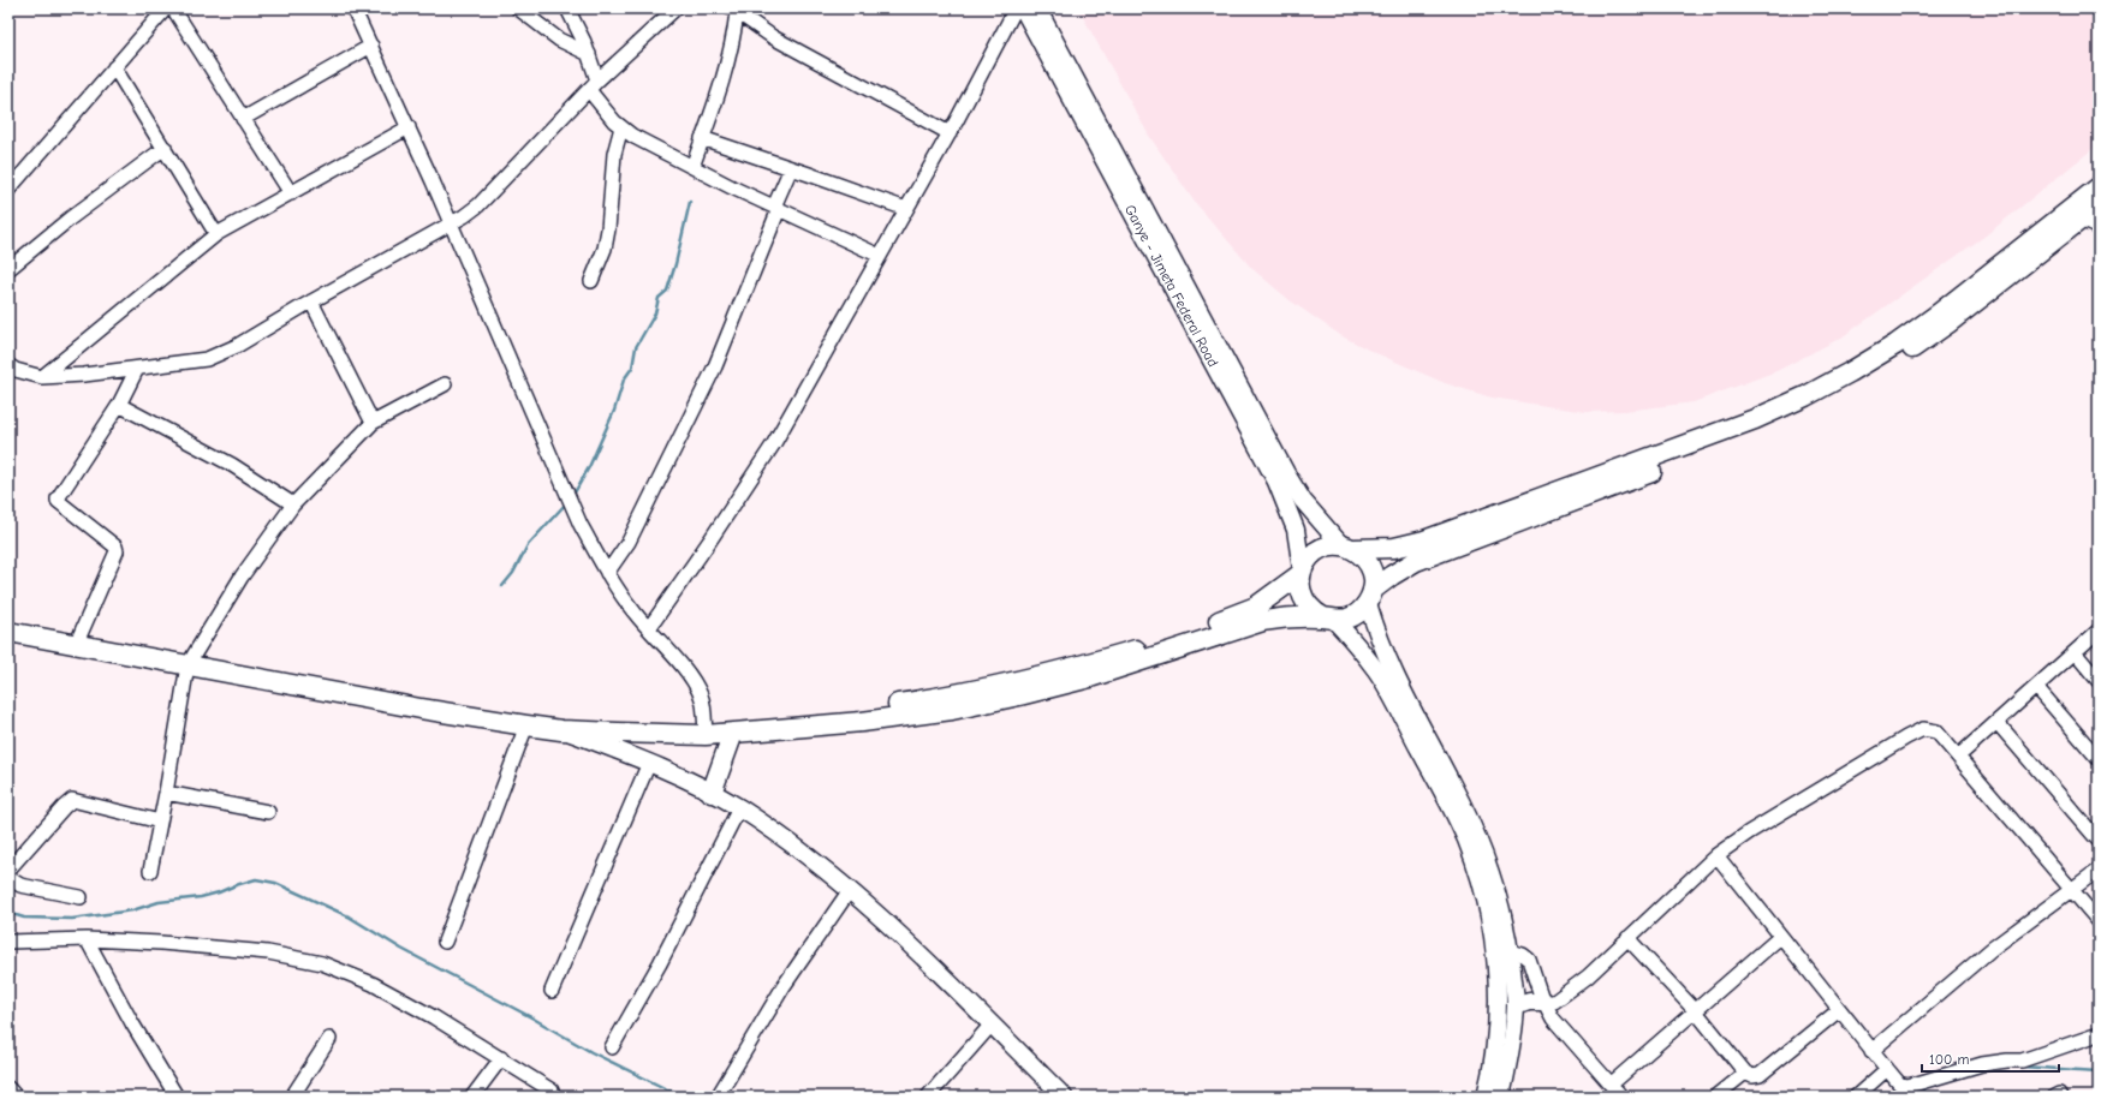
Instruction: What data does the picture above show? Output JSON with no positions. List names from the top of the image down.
{
  "streets": {
    "main road": ["Ganye - Jimeta Federal Road"]
  },
  "scale_bar": "100 m"
}
